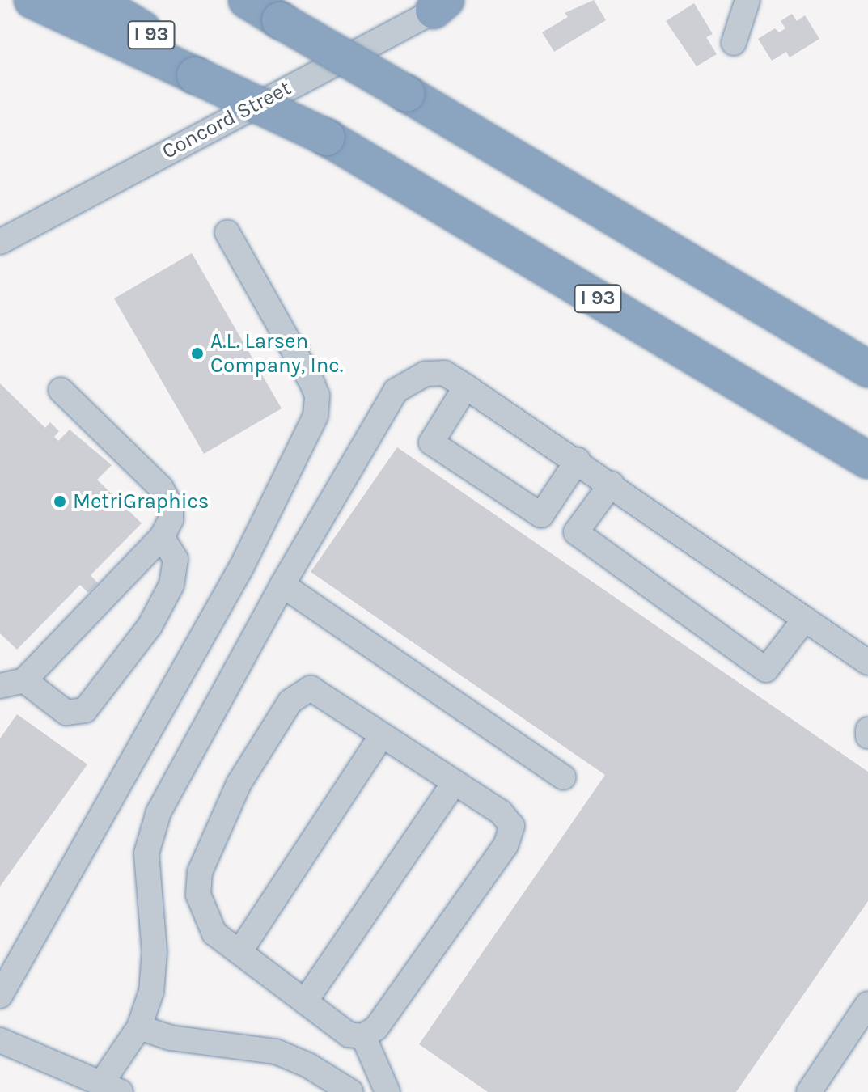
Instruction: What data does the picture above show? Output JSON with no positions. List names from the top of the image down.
{
  "streets": {
    "highway": ["I 93"],
    "street": ["Concord Street"]
  },
  "places": ["A.L. Larsen Company, Inc.", "MetriGraphics"]
}
